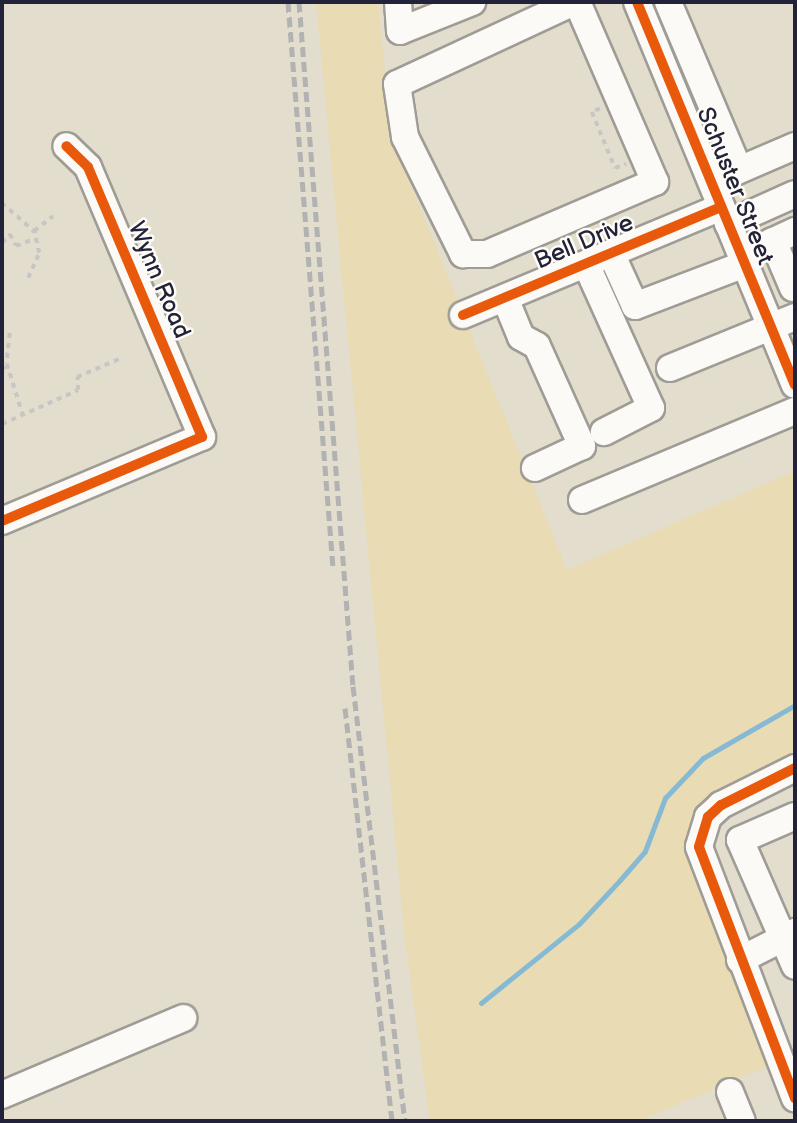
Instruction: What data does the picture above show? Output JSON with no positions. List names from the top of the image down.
{
  "streets": {
    "street": ["Schuster Street", "Bell Drive", "Wynn Road"]
  },
  "crossings": [
    ["Schuster Street", "Bell Drive"]
  ]
}
